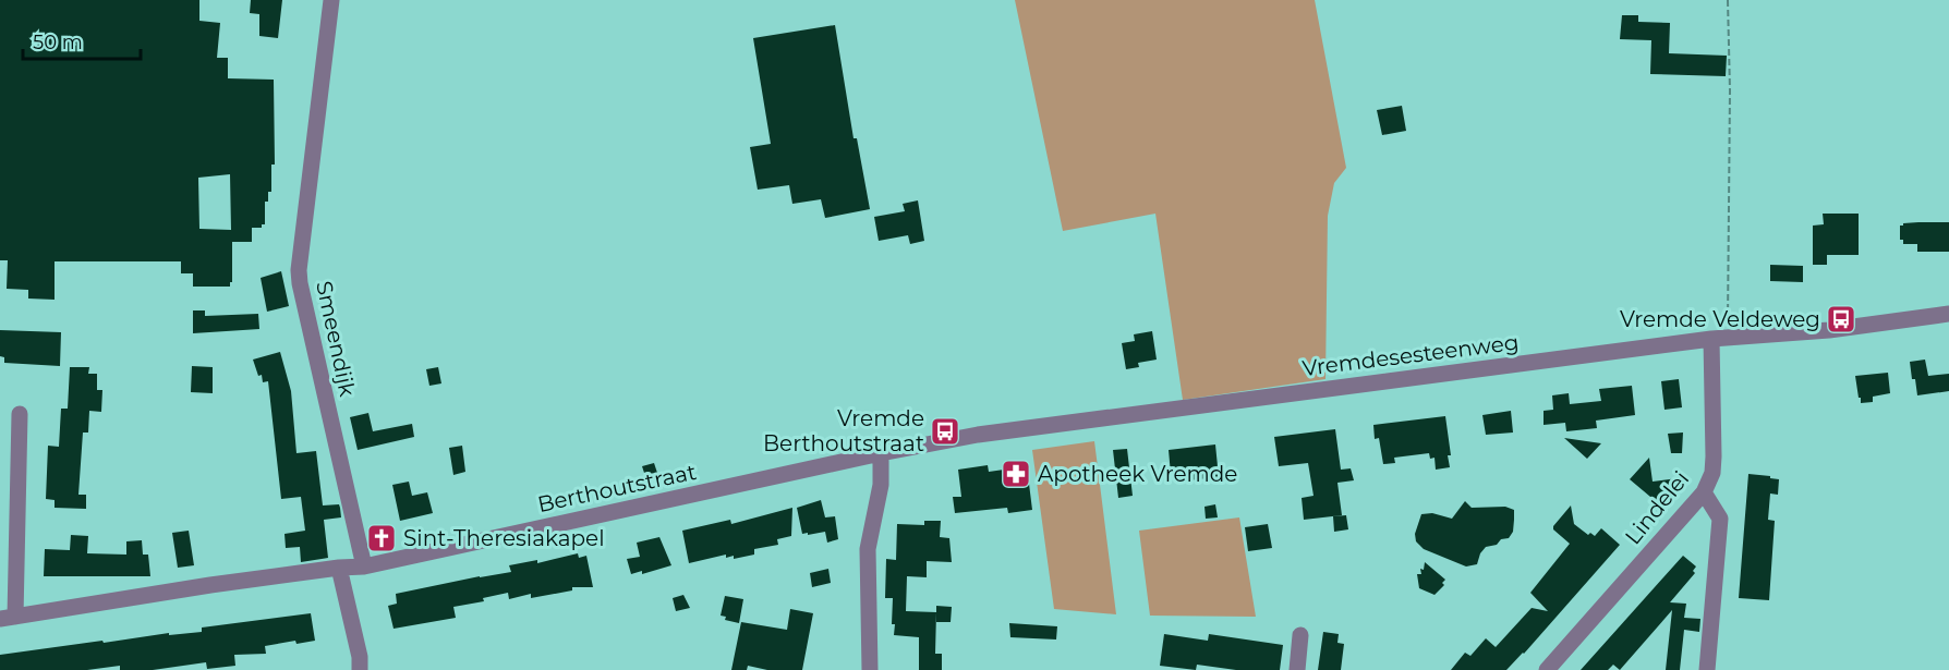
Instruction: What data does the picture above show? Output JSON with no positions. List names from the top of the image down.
{
  "streets": {
    "street": [
      "Smeendijk",
      "Vremdesesteenweg",
      "Berthoutstraat",
      "Lindelei"
    ]
  },
  "crossings": [
    ["Smeendijk", "Berthoutstraat"],
    ["Vremdesesteenweg", "Berthoutstraat"],
    ["Vremdesesteenweg", "Lindelei"]
  ],
  "places": {
    "bus stop": ["Vremde Veldeweg", "Vremde Berthoutstraat"],
    "pharmacy": ["Apotheek Vremde"],
    "church": ["Sint-Theresiakapel"]
  },
  "scale_bar": "50 m"
}
